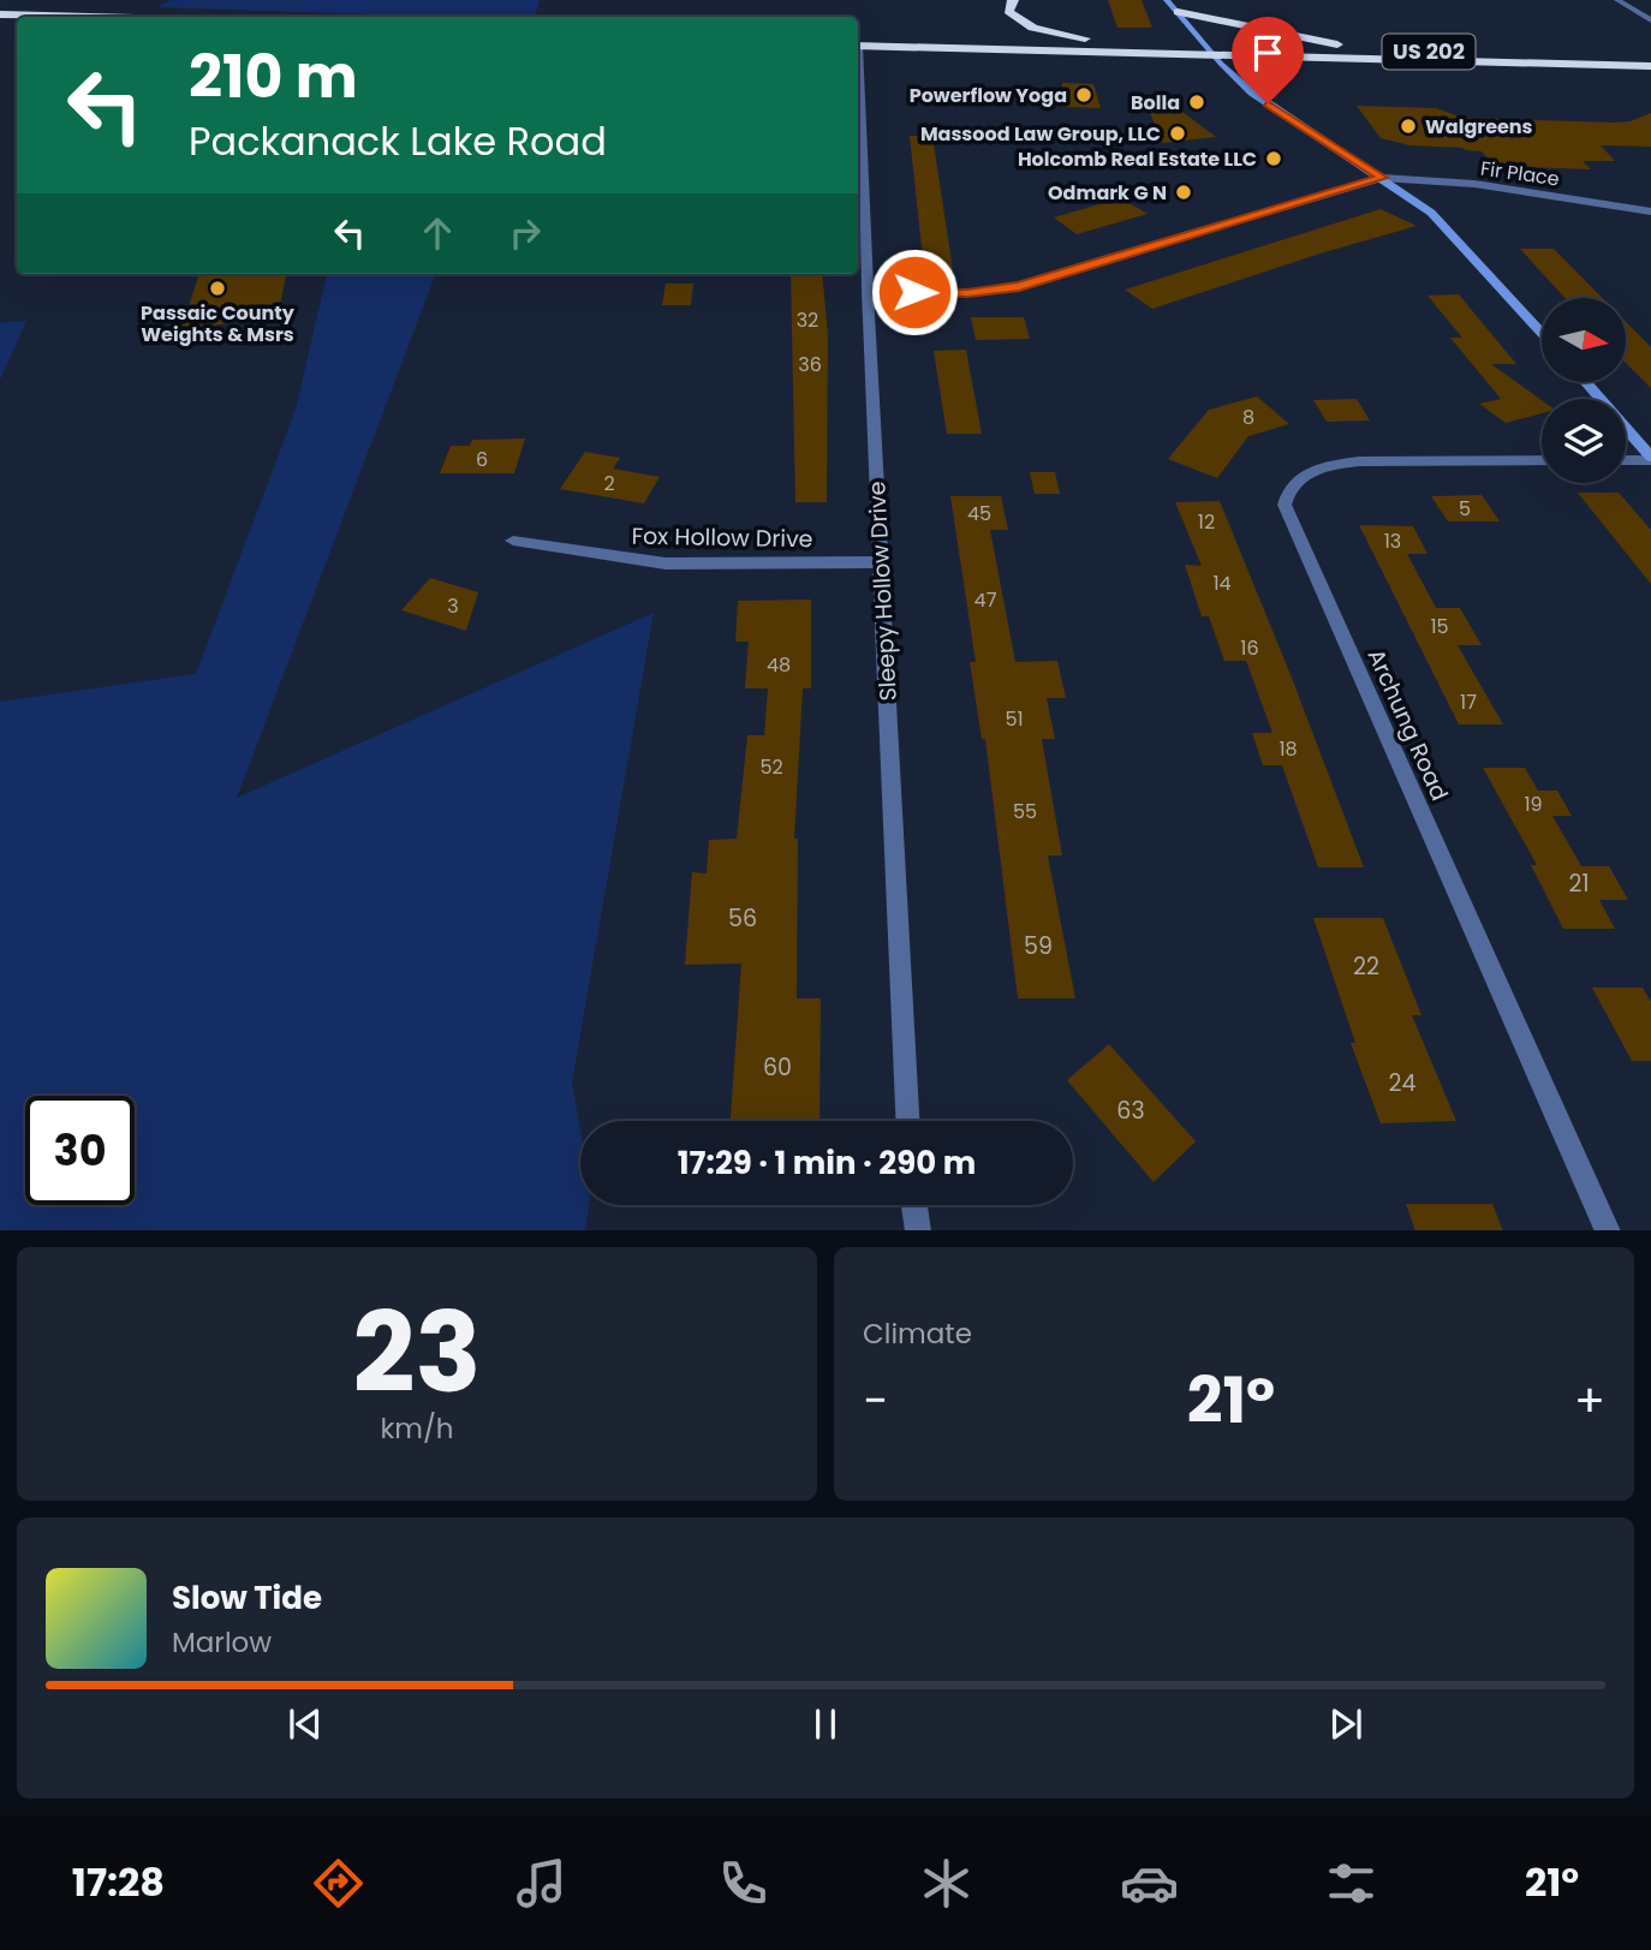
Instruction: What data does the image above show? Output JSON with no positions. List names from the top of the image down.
{
  "streets": {
    "highway": ["US 202"],
    "street": [
      "Fir Place",
      "Fox Hollow Drive",
      "Sleepy Hollow Drive",
      "Archung Road"
    ]
  },
  "crossings": [
    ["Fir Place", "Sleepy Hollow Drive"],
    ["Fox Hollow Drive", "Sleepy Hollow Drive"]
  ],
  "places": [
    "Powerflow Yoga",
    "Bolla",
    "Walgreens",
    "Massood Law Group, LLC",
    "Holcomb Real Estate LLC",
    "Odmark G N",
    "Passaic County Weights & Msrs"
  ],
  "house_numbers": [
    "32",
    "36",
    "8",
    "6",
    "2",
    "5",
    "45",
    "12",
    "13",
    "14",
    "47",
    "3",
    "15",
    "16",
    "48",
    "17",
    "51",
    "18",
    "52",
    "19",
    "55",
    "21",
    "56",
    "59",
    "22",
    "60",
    "24",
    "63"
  ],
  "north": "right",
  "page": {
    "turn": ["210 m", "Packanack Lake Road"],
    "limit": "30",
    "trip": "17:29 · 1 min · 290 m",
    "tile": [
      ["23", "km/h"],
      "Climate"
    ],
    "heat": ["−", "21°", "+"],
    "song": ["Slow Tide", "Marlow"],
    "tabs": ["17:28", "21°"]
  }
}
